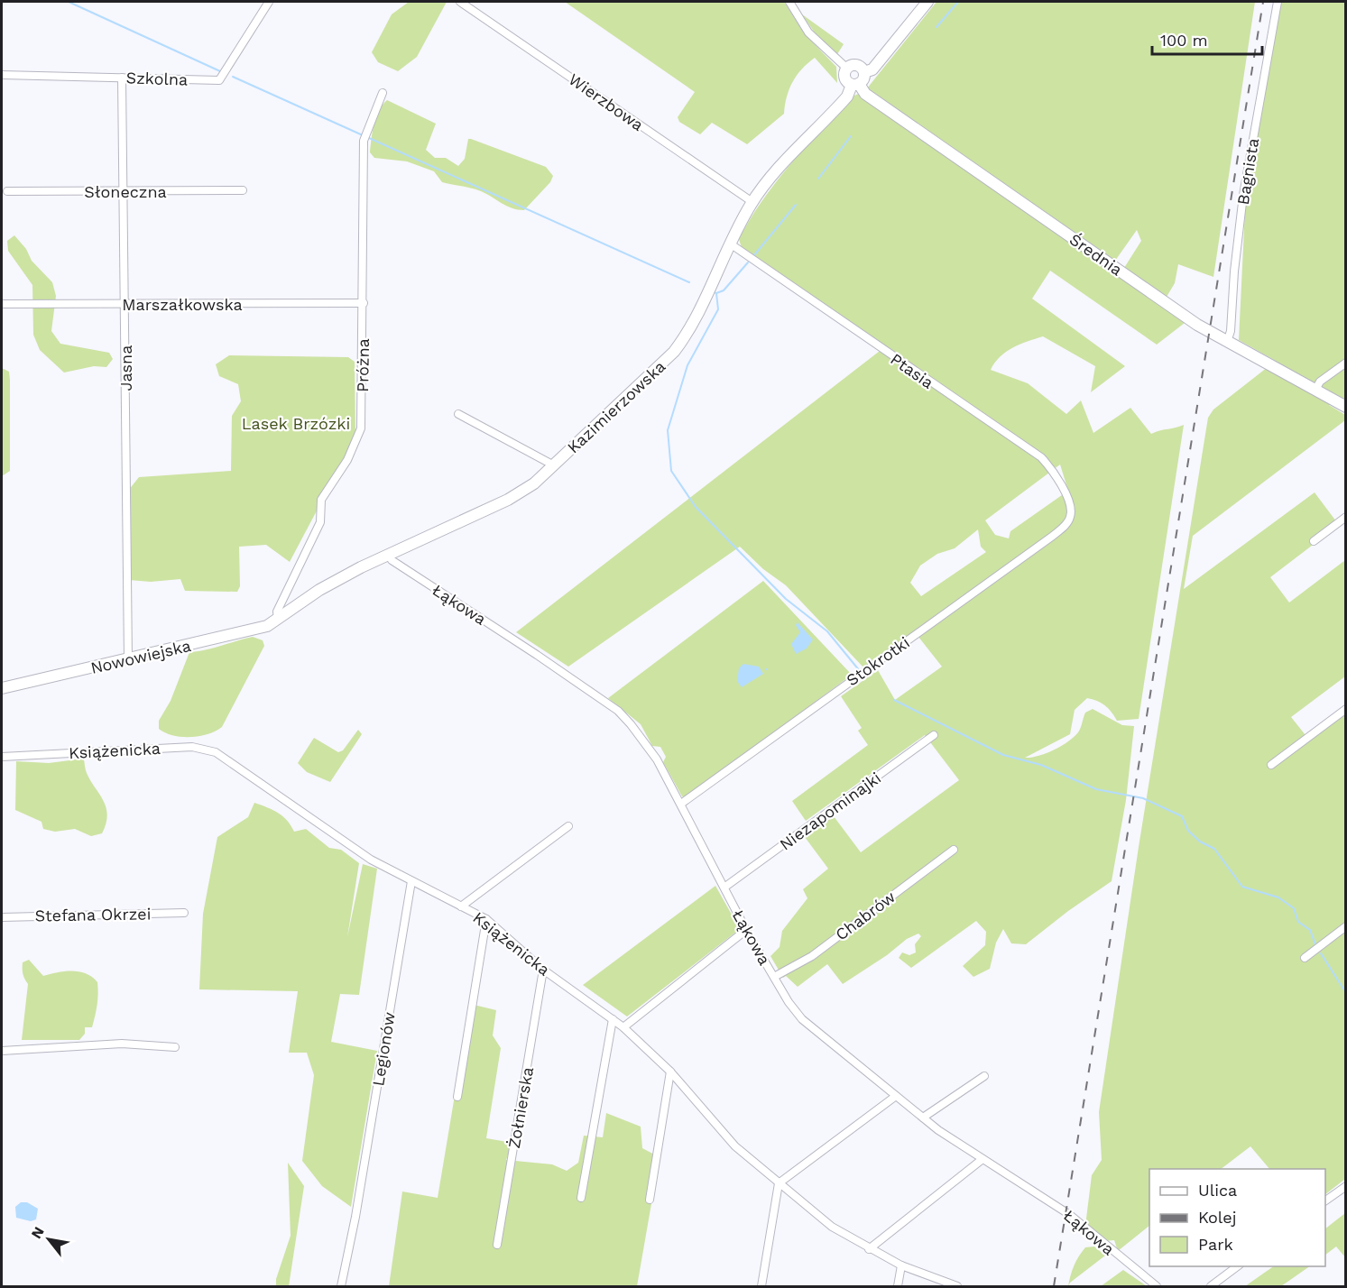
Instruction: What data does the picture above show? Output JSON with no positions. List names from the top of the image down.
{
  "streets": {
    "street": [
      "Szkolna",
      "Wierzbowa",
      "Bagnista",
      "Słoneczna",
      "Średnia",
      "Marszałkowska",
      "Próżna",
      "Jasna",
      "Ptasia",
      "Kazimierzowska",
      "Łąkowa",
      "Nowowiejska",
      "Stokrotki",
      "Książenicka",
      "Niezapominajki",
      "Stefana Okrzei",
      "Chabrów",
      "Legionów",
      "Żołnierska"
    ]
  },
  "crossings": [
    ["Szkolna", "Jasna"],
    ["Wierzbowa", "Kazimierzowska"],
    ["Bagnista", "Średnia"],
    ["Słoneczna", "Jasna"],
    ["Średnia", "Kazimierzowska"],
    ["Marszałkowska", "Próżna"],
    ["Marszałkowska", "Jasna"],
    ["Próżna", "Kazimierzowska"],
    ["Próżna", "Nowowiejska"],
    ["Jasna", "Nowowiejska"],
    ["Ptasia", "Kazimierzowska"],
    ["Ptasia", "Stokrotki"],
    ["Kazimierzowska", "Łąkowa"],
    ["Kazimierzowska", "Nowowiejska"],
    ["Łąkowa", "Stokrotki"],
    ["Łąkowa", "Niezapominajki"],
    ["Łąkowa", "Chabrów"],
    ["Książenicka", "Legionów"],
    ["Książenicka", "Żołnierska"]
  ],
  "parks": ["Lasek Brzózki"],
  "legend": ["Ulica", "Kolej", "Park"],
  "scale_bar": "100 m",
  "north": "top left"
}
